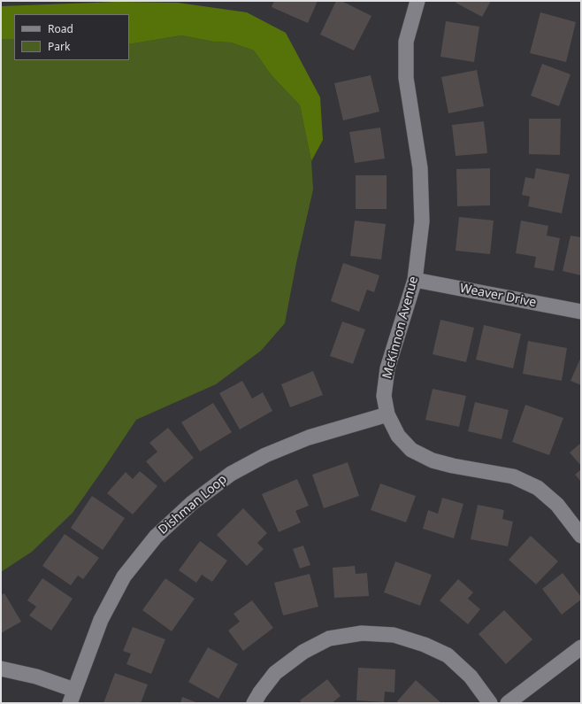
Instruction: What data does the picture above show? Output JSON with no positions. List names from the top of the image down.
{
  "streets": {
    "street": ["Weaver Drive", "McKinnon Avenue", "Dishman Loop"]
  },
  "crossings": [
    ["Weaver Drive", "McKinnon Avenue"],
    ["McKinnon Avenue", "Dishman Loop"]
  ],
  "legend": ["Road", "Park"]
}
